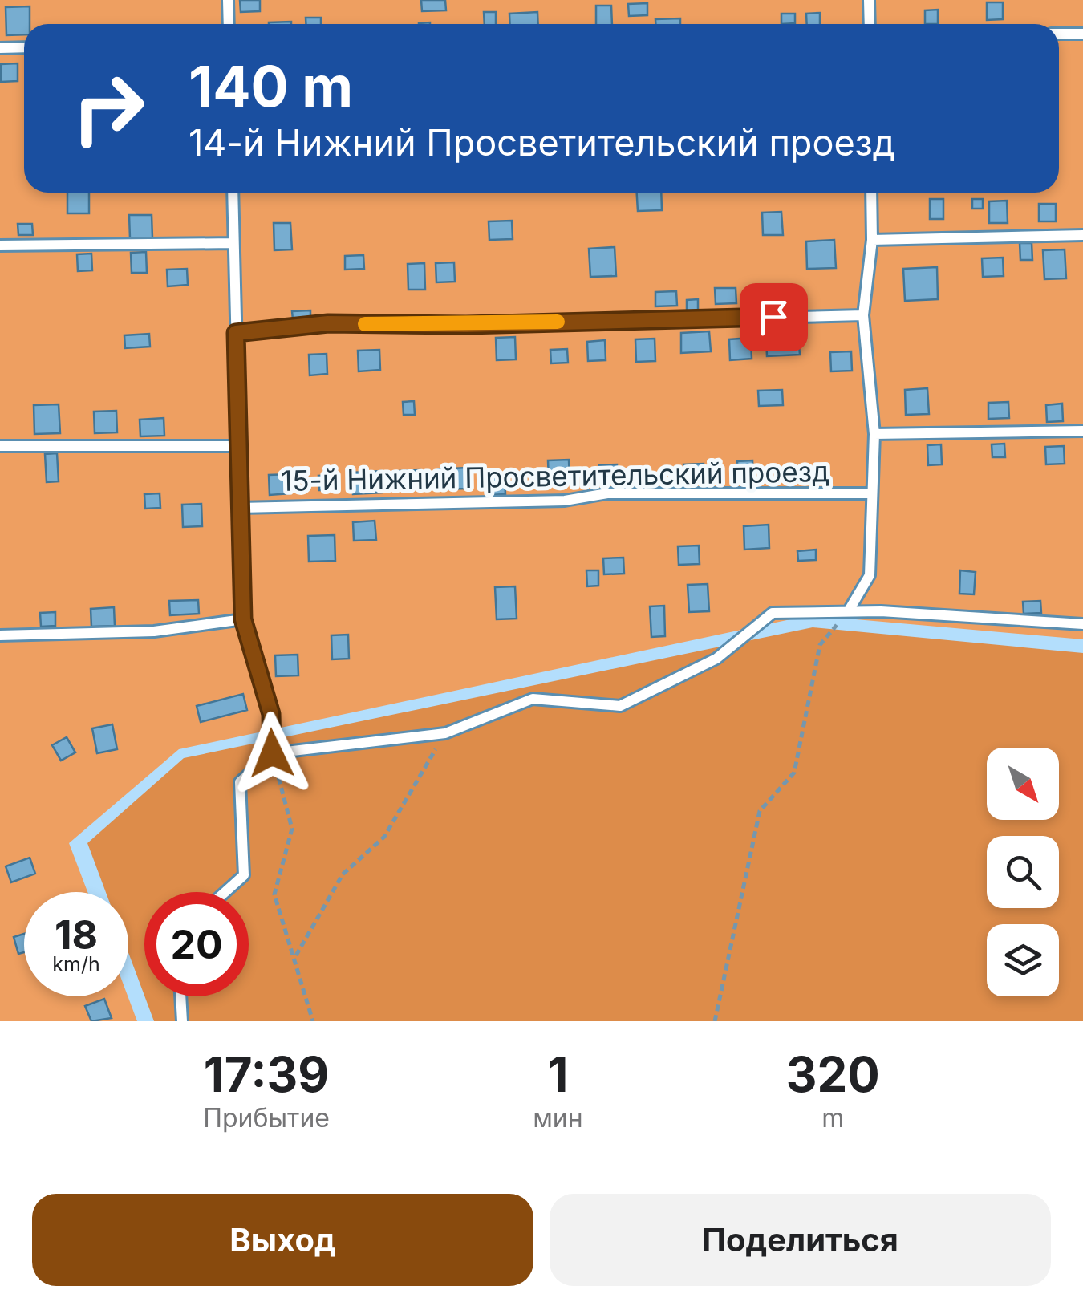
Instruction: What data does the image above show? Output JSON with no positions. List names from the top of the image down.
{
  "streets": {
    "lane": ["15-й Нижний Просветительский проезд"]
  },
  "north": "bottom right",
  "page": {
    "turn": ["140 m", "14-й Нижний Просветительский проезд"],
    "speed": "18 km/h",
    "limit": "20",
    "eta": [
      "17:39",
      "Прибытие",
      "1",
      "мин",
      "320",
      "m"
    ],
    "buttons": ["Выход", "Поделиться"]
  }
}
